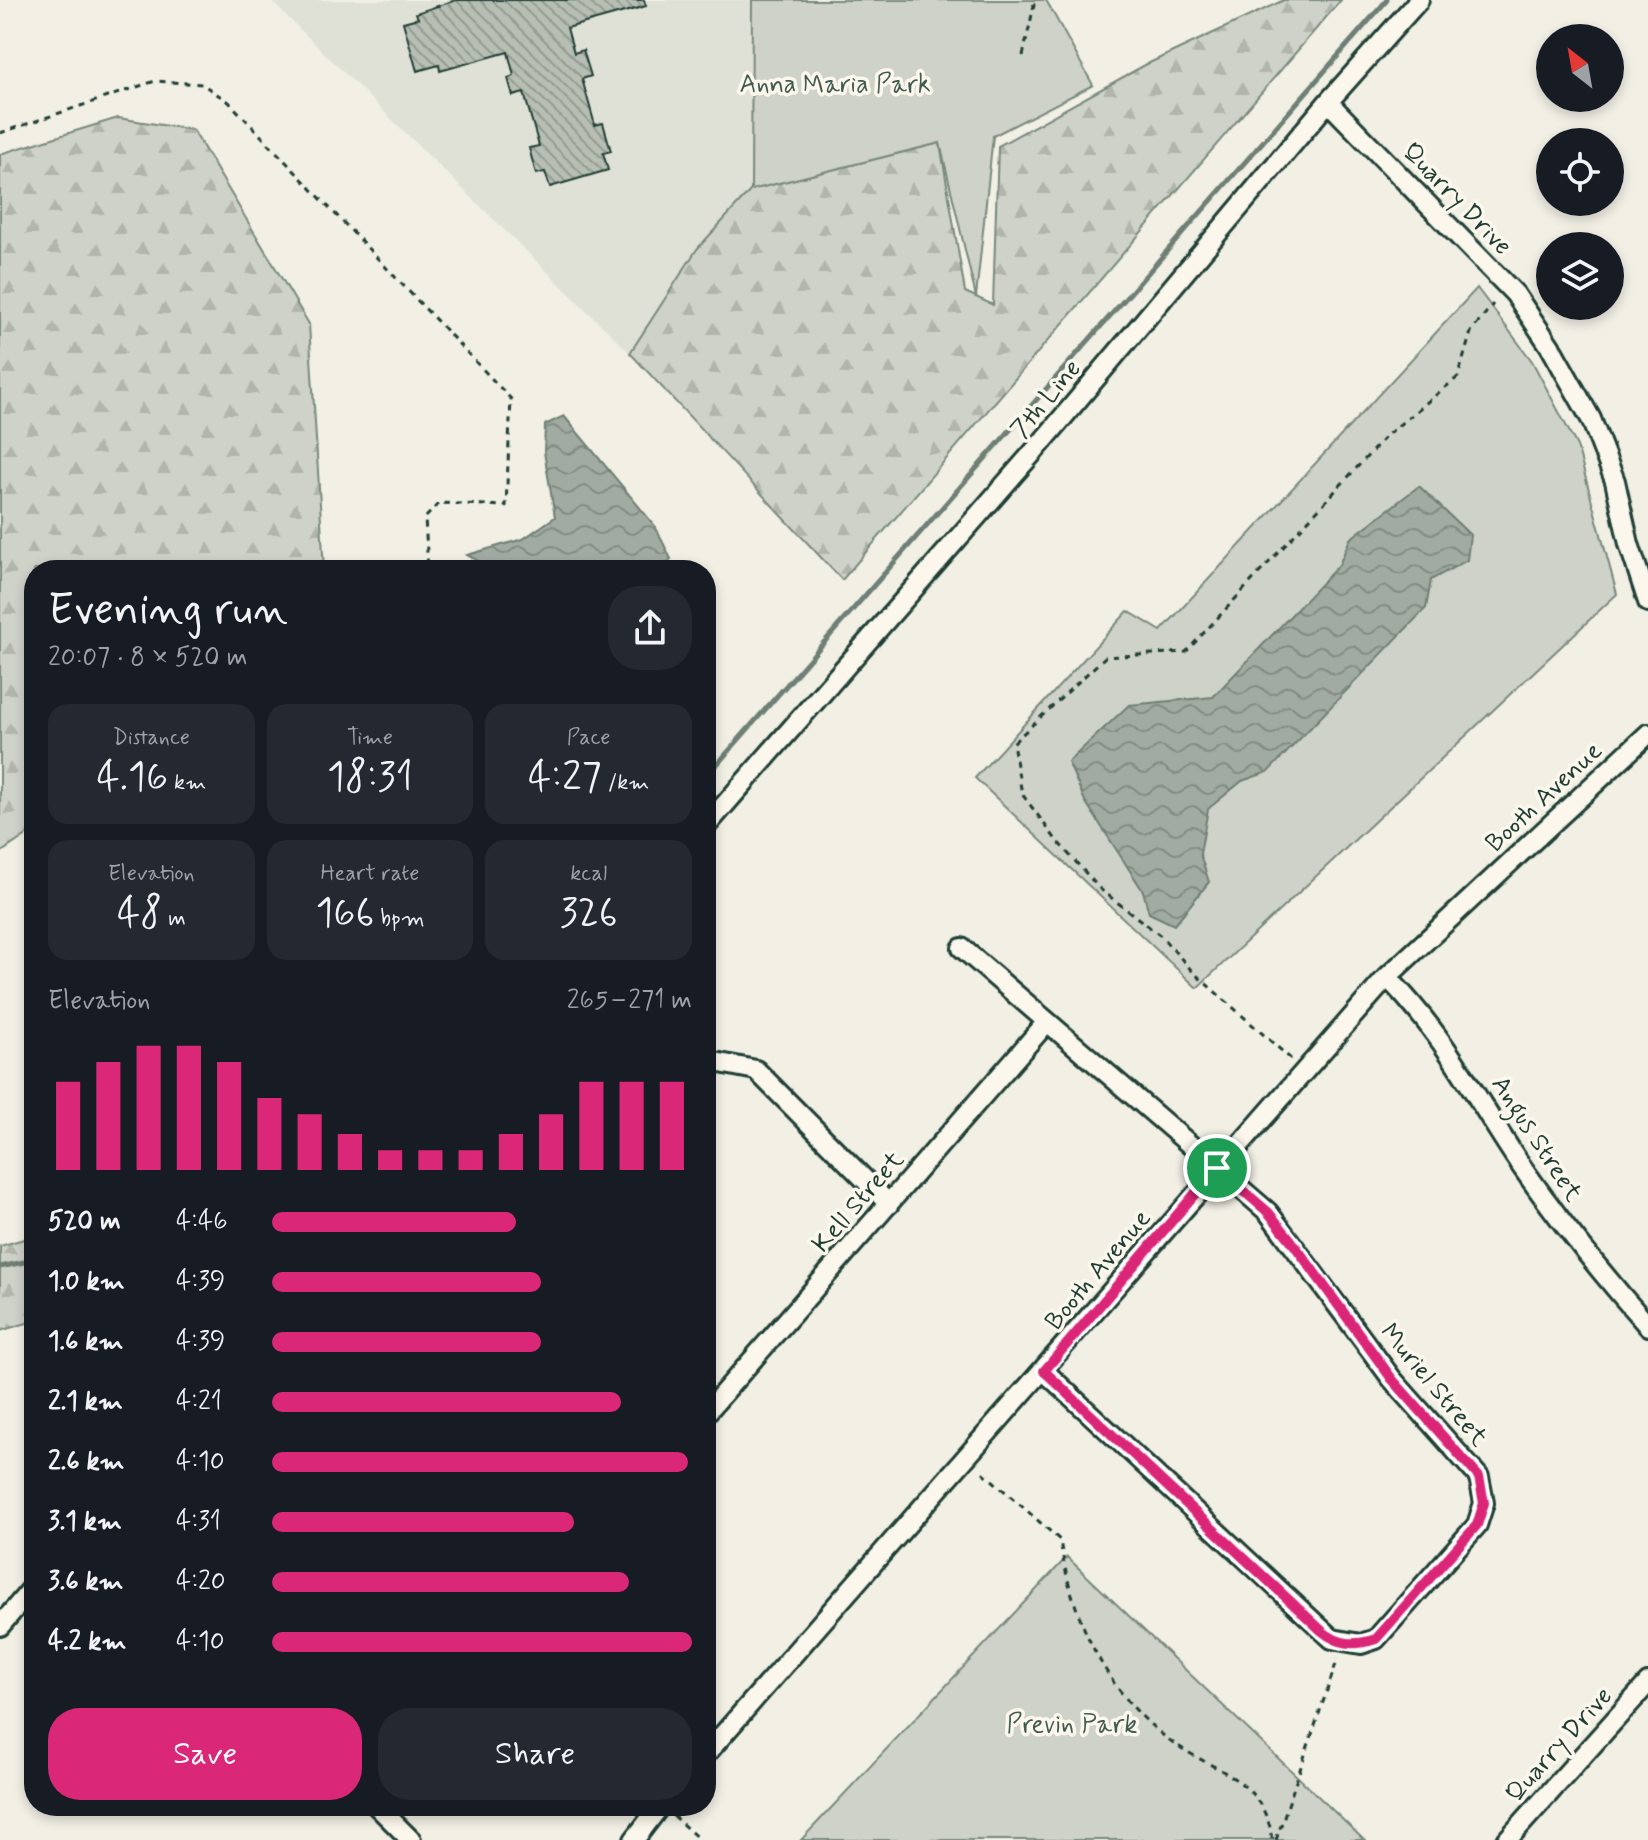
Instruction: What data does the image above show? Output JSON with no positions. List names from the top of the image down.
{
  "streets": {
    "street": [
      "Quarry Drive",
      "7th Line",
      "Booth Avenue",
      "Angus Street",
      "Kell Street",
      "Muriel Street"
    ]
  },
  "crossings": [
    ["Quarry Drive", "7th Line"],
    ["Booth Avenue", "Angus Street"],
    ["Booth Avenue", "Muriel Street"],
    ["Kell Street", "Muriel Street"]
  ],
  "parks": ["Anna Maria Park", "Previn Park"],
  "north": "top left",
  "page": {
    "heading": ["Evening run", "20:07 · 8 × 520 m"],
    "stats": [
      ["Distance", "4.16 km"],
      ["Time", "18:31"],
      ["Pace", "4:27 /km"],
      ["Elevation", "48 m"],
      ["Heart rate", "166 bpm"],
      ["kcal", "326"]
    ],
    "chart": ["Elevation", "265–271 m"],
    "list": [
      {
        "name": "520 m",
        "note": "4:46"
      },
      {
        "name": "1.0 km",
        "note": "4:39"
      },
      {
        "name": "1.6 km",
        "note": "4:39"
      },
      {
        "name": "2.1 km",
        "note": "4:21"
      },
      {
        "name": "2.6 km",
        "note": "4:10"
      },
      {
        "name": "3.1 km",
        "note": "4:31"
      },
      {
        "name": "3.6 km",
        "note": "4:20"
      },
      {
        "name": "4.2 km",
        "note": "4:10"
      }
    ],
    "buttons": ["Save", "Share"]
  }
}
